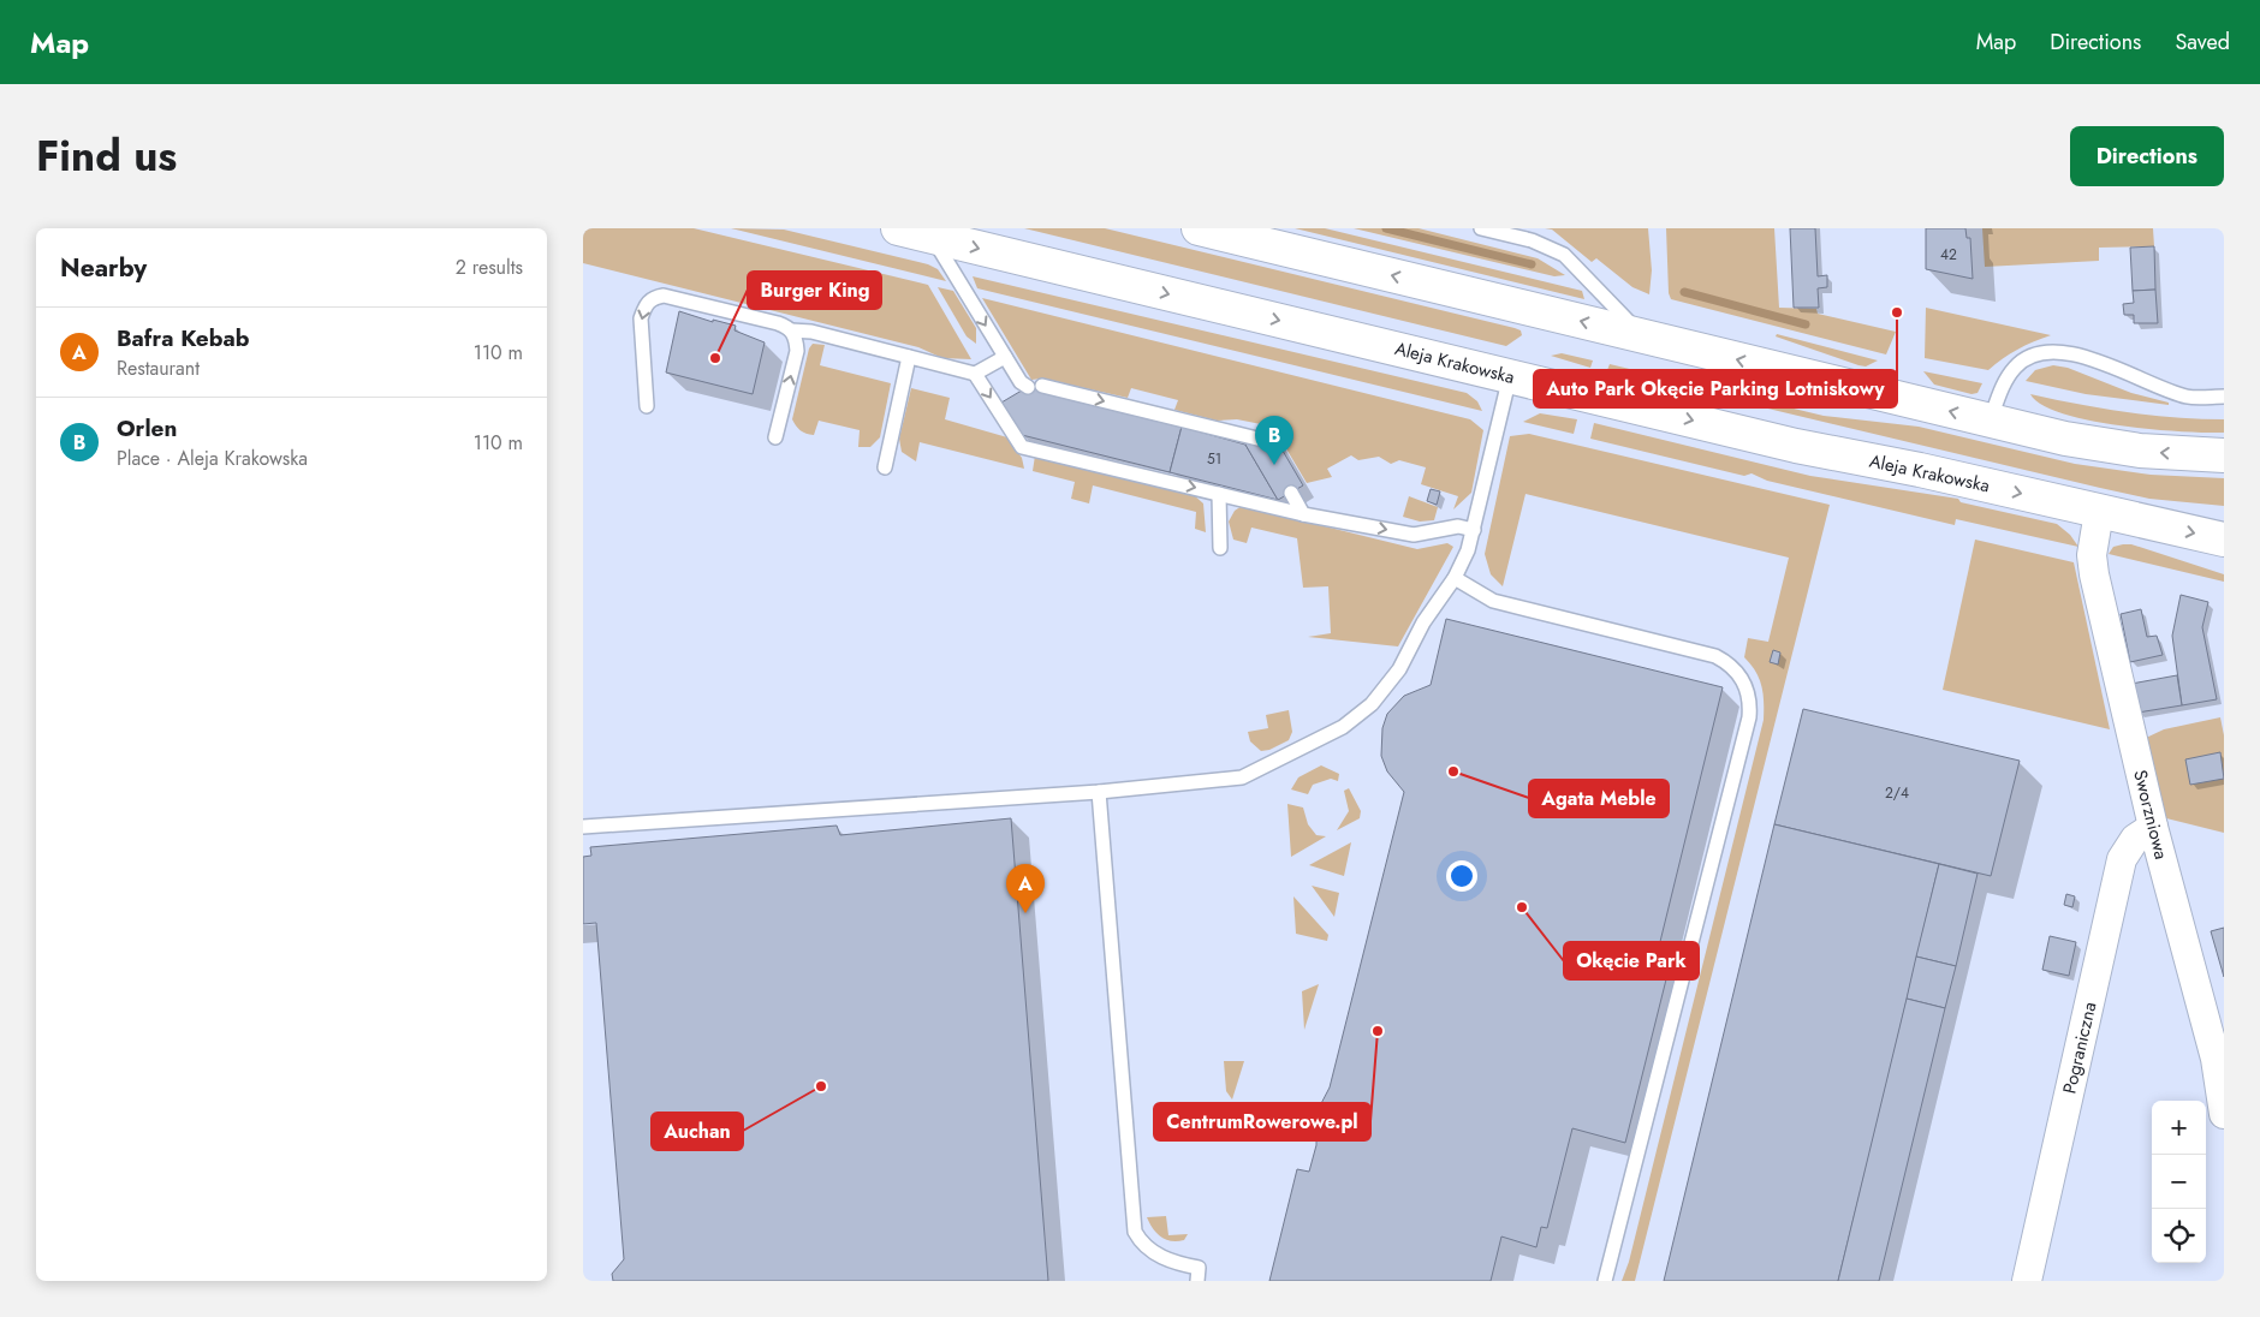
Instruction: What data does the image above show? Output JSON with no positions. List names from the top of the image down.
{
  "streets": {
    "main road": ["Aleja Krakowska"],
    "street": ["Sworzniowa", "Pograniczna"]
  },
  "crossings": [
    ["Aleja Krakowska", "Sworzniowa"],
    ["Sworzniowa", "Pograniczna"]
  ],
  "places": [
    "Auto Park Okęcie Parking Lotniskowy",
    "Burger King",
    "Agata Meble",
    "Okęcie Park",
    "CentrumRowerowe.pl",
    "Auchan"
  ],
  "house_numbers": ["42", "51", "2/4"],
  "page": {
    "header": "Map",
    "nav": ["Map", "Directions", "Saved"],
    "title": "Find us",
    "buttons": "Directions",
    "heading": ["Nearby", "2 results"],
    "list": [
      {
        "mark": "A",
        "name": "Bafra Kebab",
        "note": "Restaurant",
        "value": "110 m"
      },
      {
        "mark": "B",
        "name": "Orlen",
        "note": "Place · Aleja Krakowska",
        "value": "110 m"
      }
    ],
    "pins": ["B", "A"],
    "map_buttons": ["+", "−"]
  }
}
